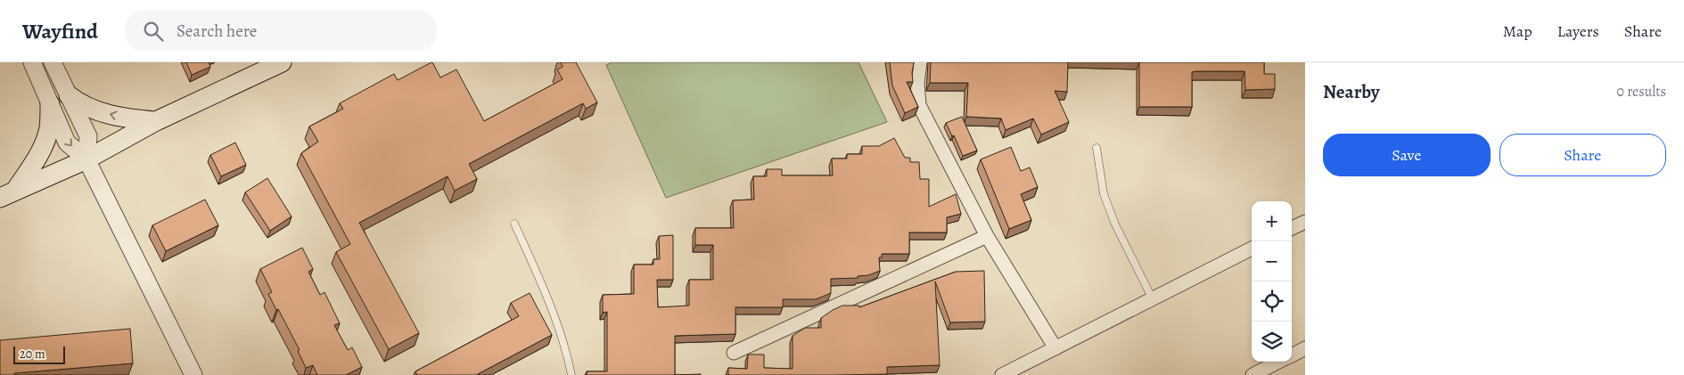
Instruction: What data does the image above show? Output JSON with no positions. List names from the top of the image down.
{
  "scale_bar": "20 m",
  "page": {
    "header": "Wayfind",
    "search": "Search here",
    "nav": ["Map", "Layers", "Share"],
    "heading": ["Nearby", "0 results"],
    "buttons": ["Save", "Share"],
    "map_buttons": ["+", "−"],
    "scale": "20 m"
  }
}
